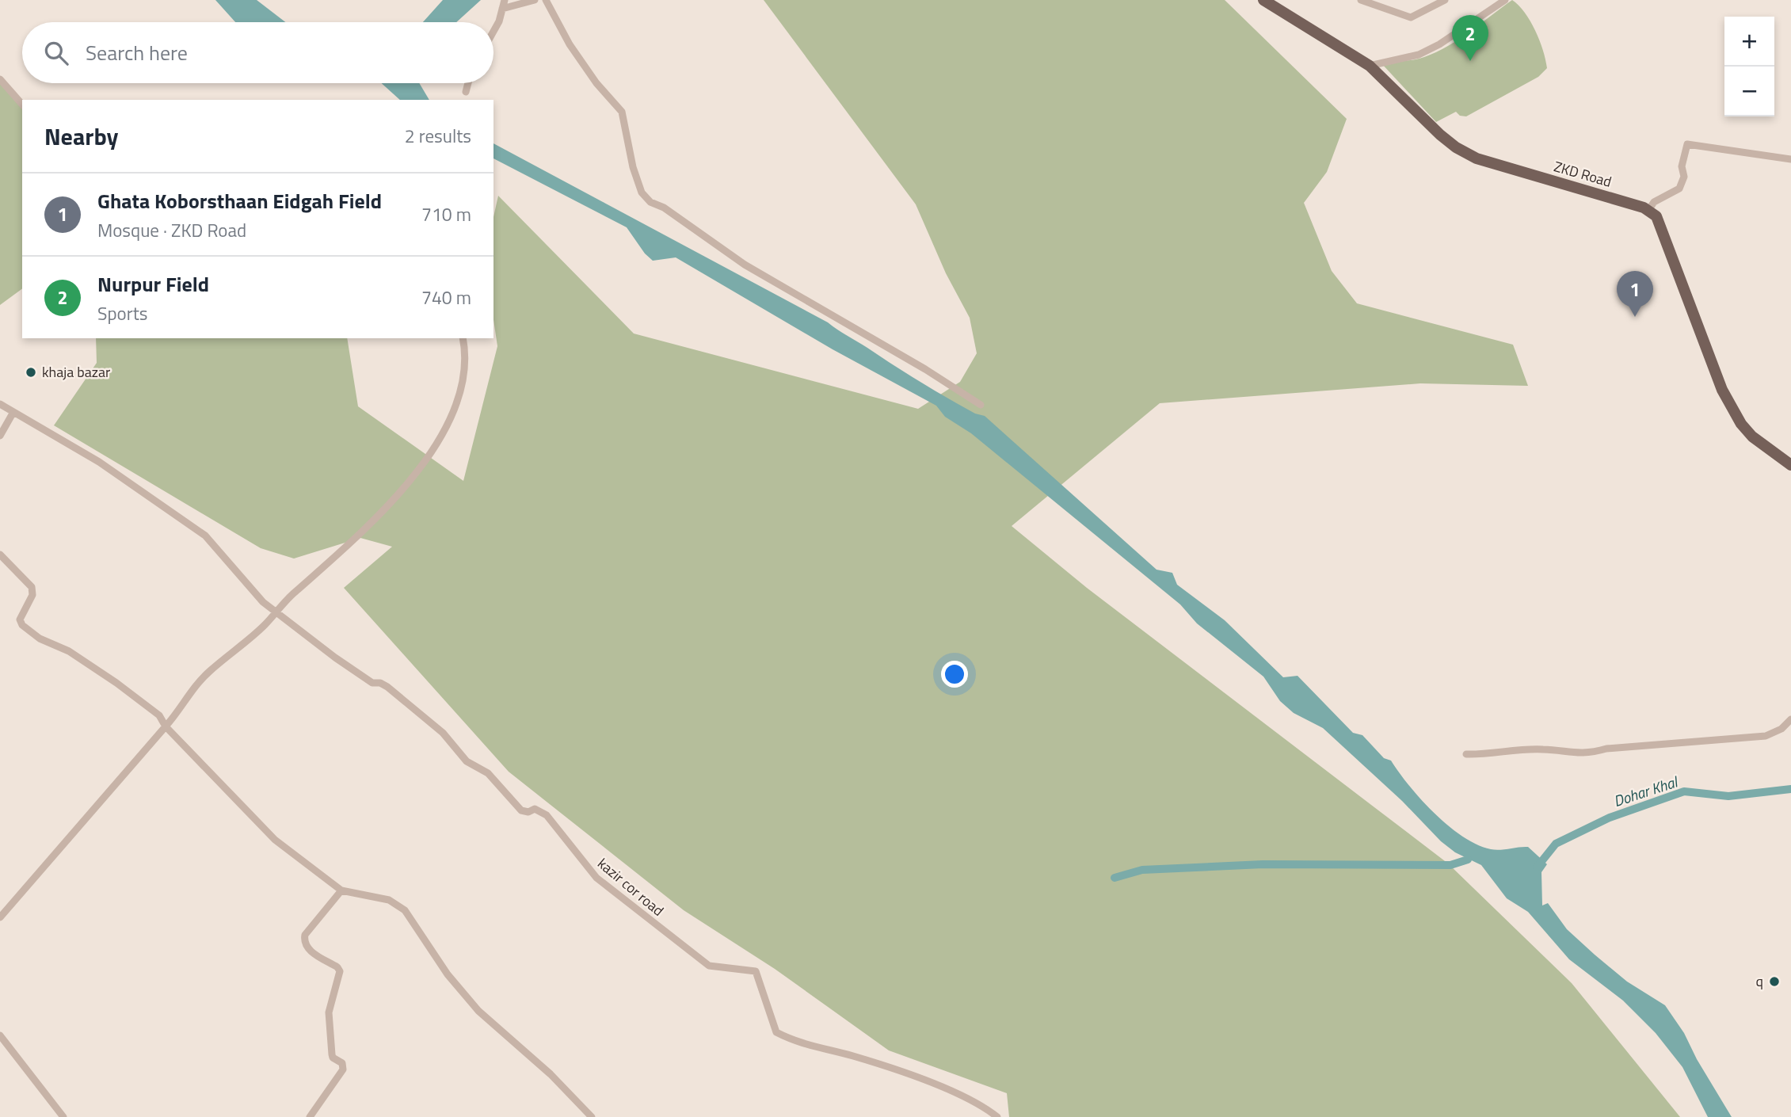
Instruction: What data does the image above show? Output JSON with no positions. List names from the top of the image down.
{
  "streets": {
    "main road": ["ZKD Road"],
    "street": ["kazir cor road"]
  },
  "water": ["Dohar Khal"],
  "places": ["khaja bazar", "q"],
  "page": {
    "pins": ["2", "1"],
    "map_buttons": ["+", "−"],
    "search": "Search here",
    "heading": ["Nearby", "2 results"],
    "list": [
      {
        "mark": "1",
        "name": "Ghata Koborsthaan Eidgah Field",
        "note": "Mosque · ZKD Road",
        "value": "710 m"
      },
      {
        "mark": "2",
        "name": "Nurpur Field",
        "note": "Sports",
        "value": "740 m"
      }
    ]
  }
}
